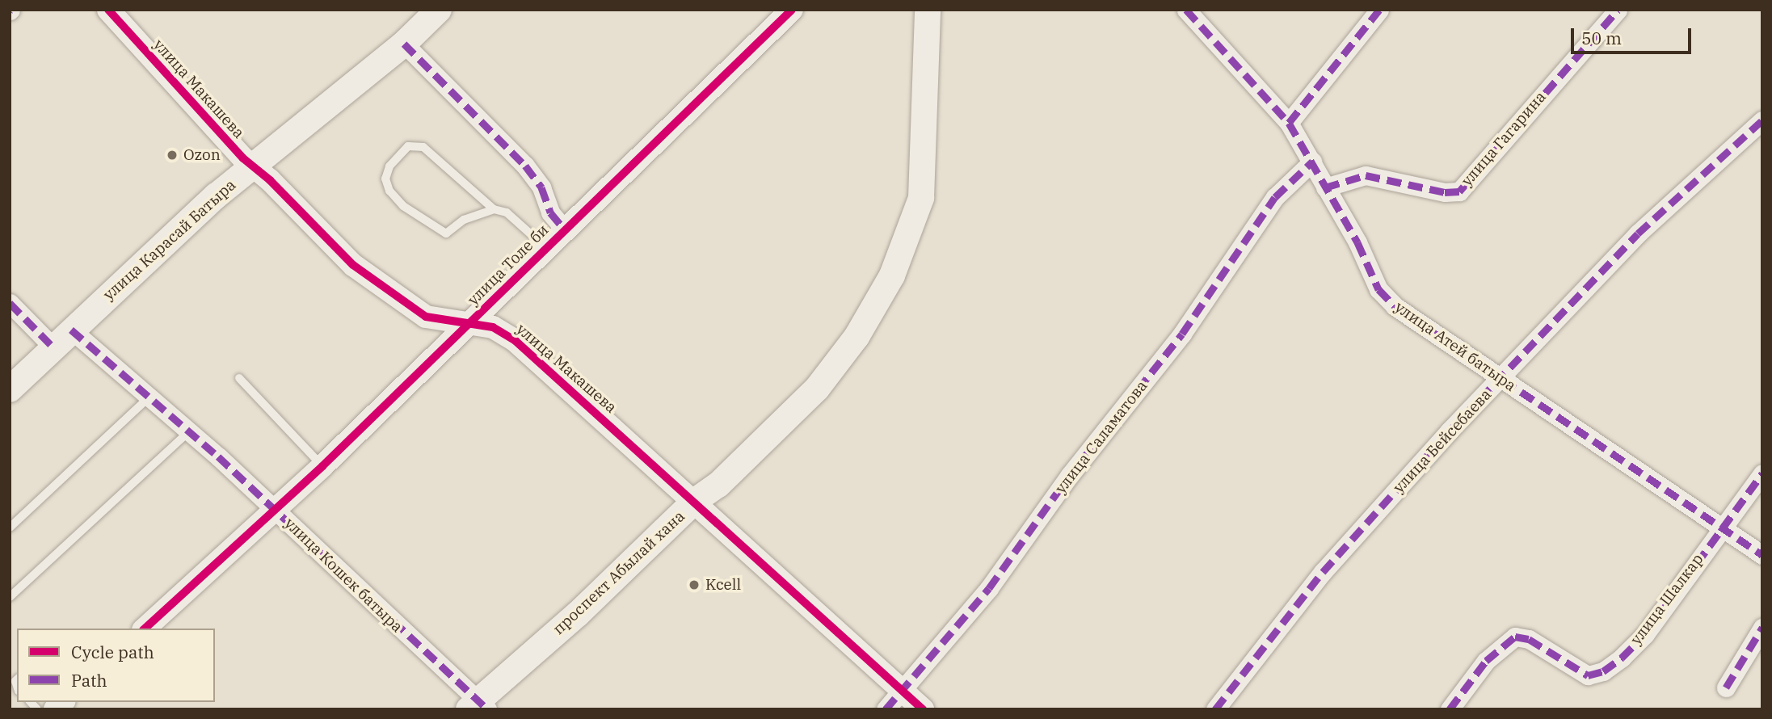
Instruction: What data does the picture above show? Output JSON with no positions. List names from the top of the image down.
{
  "streets": {
    "main road": ["улица Карасай Батыра", "проспект Абылай хана"],
    "street": [
      "улица Макашева",
      "улица Гагарина",
      "улица Толе би",
      "улица Атей батыра",
      "улица Саламатова",
      "улица Бейсебаева",
      "улица Кошек батыра",
      "улица Шалкар"
    ]
  },
  "crossings": [
    ["улица Макашева", "улица Карасай Батыра"],
    ["улица Макашева", "улица Толе би"],
    ["улица Макашева", "улица Саламатова"],
    ["улица Макашева", "проспект Абылай хана"],
    ["улица Гагарина", "улица Атей батыра"],
    ["улица Карасай Батыра", "улица Кошек батыра"],
    ["улица Толе би", "улица Кошек батыра"],
    ["улица Атей батыра", "улица Саламатова"],
    ["улица Атей батыра", "улица Бейсебаева"],
    ["улица Атей батыра", "улица Шалкар"],
    ["проспект Абылай хана", "улица Кошек батыра"]
  ],
  "places": ["Ozon", "Kcell"],
  "legend": ["Cycle path", "Path"],
  "scale_bar": "50 m"
}
